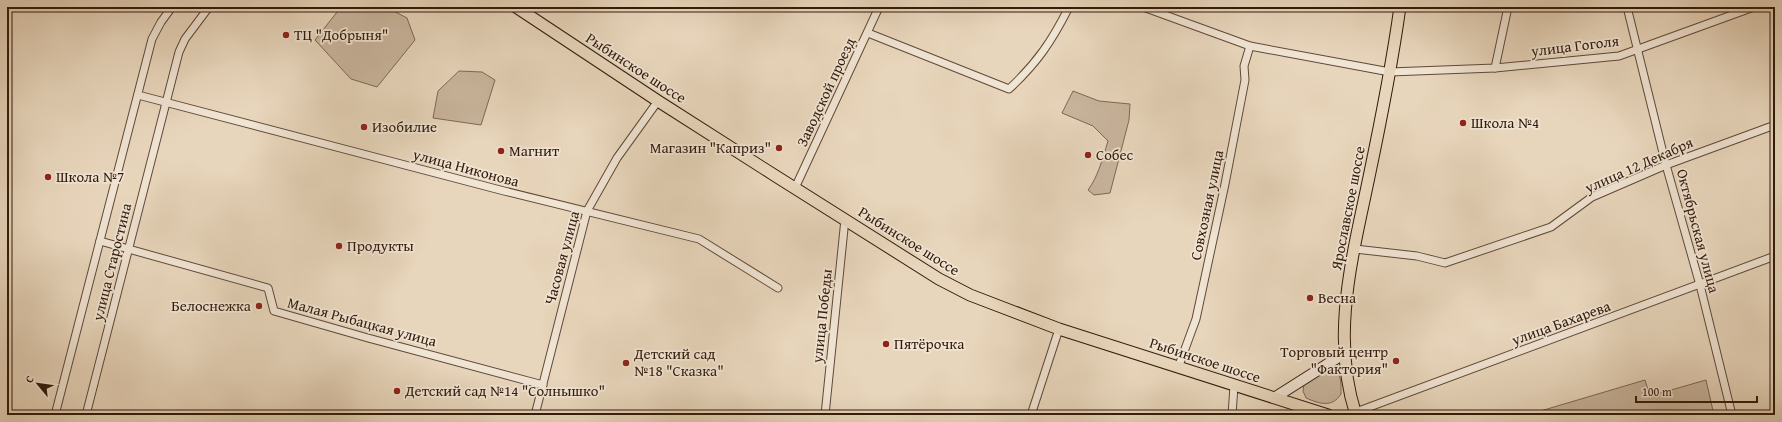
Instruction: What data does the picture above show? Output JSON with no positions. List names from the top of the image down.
{
  "streets": {
    "main road": ["Рыбинское шоссе", "Ярославское шоссе"],
    "street": [
      "улица Гоголя",
      "Заводской проезд",
      "улица 12 Декабря",
      "улица Никонова",
      "Совхозная улица",
      "Октябрьская улица",
      "Часовая улица",
      "улица Старостина",
      "улица Победы",
      "Малая Рыбацкая улица",
      "улица Бахарева"
    ]
  },
  "crossings": [
    ["улица Гоголя", "Совхозная улица"],
    ["улица Гоголя", "Ярославское шоссе"],
    ["улица Гоголя", "Октябрьская улица"],
    ["Рыбинское шоссе", "Заводской проезд"],
    ["Рыбинское шоссе", "Совхозная улица"],
    ["Рыбинское шоссе", "Часовая улица"],
    ["Рыбинское шоссе", "улица Победы"],
    ["улица 12 Декабря", "Ярославское шоссе"],
    ["улица 12 Декабря", "Октябрьская улица"],
    ["улица Никонова", "Часовая улица"],
    ["улица Никонова", "улица Старостина"],
    ["Ярославское шоссе", "улица Бахарева"],
    ["Октябрьская улица", "улица Бахарева"],
    ["Часовая улица", "Малая Рыбацкая улица"],
    ["улица Старостина", "Малая Рыбацкая улица"]
  ],
  "places": [
    "ТЦ \"Добрыня\"",
    "Школа №4",
    "Изобилие",
    "Магазин \"Каприз\"",
    "Магнит",
    "Собес",
    "Школа №7",
    "Продукты",
    "Весна",
    "Белоснежка",
    "Пятёрочка",
    "Торговый центр \"Фактория\"",
    "Детский сад №18 \"Сказка\"",
    "Детский сад №14 \"Солнышко\""
  ],
  "scale_bar": "100 m",
  "north": "top left"
}
